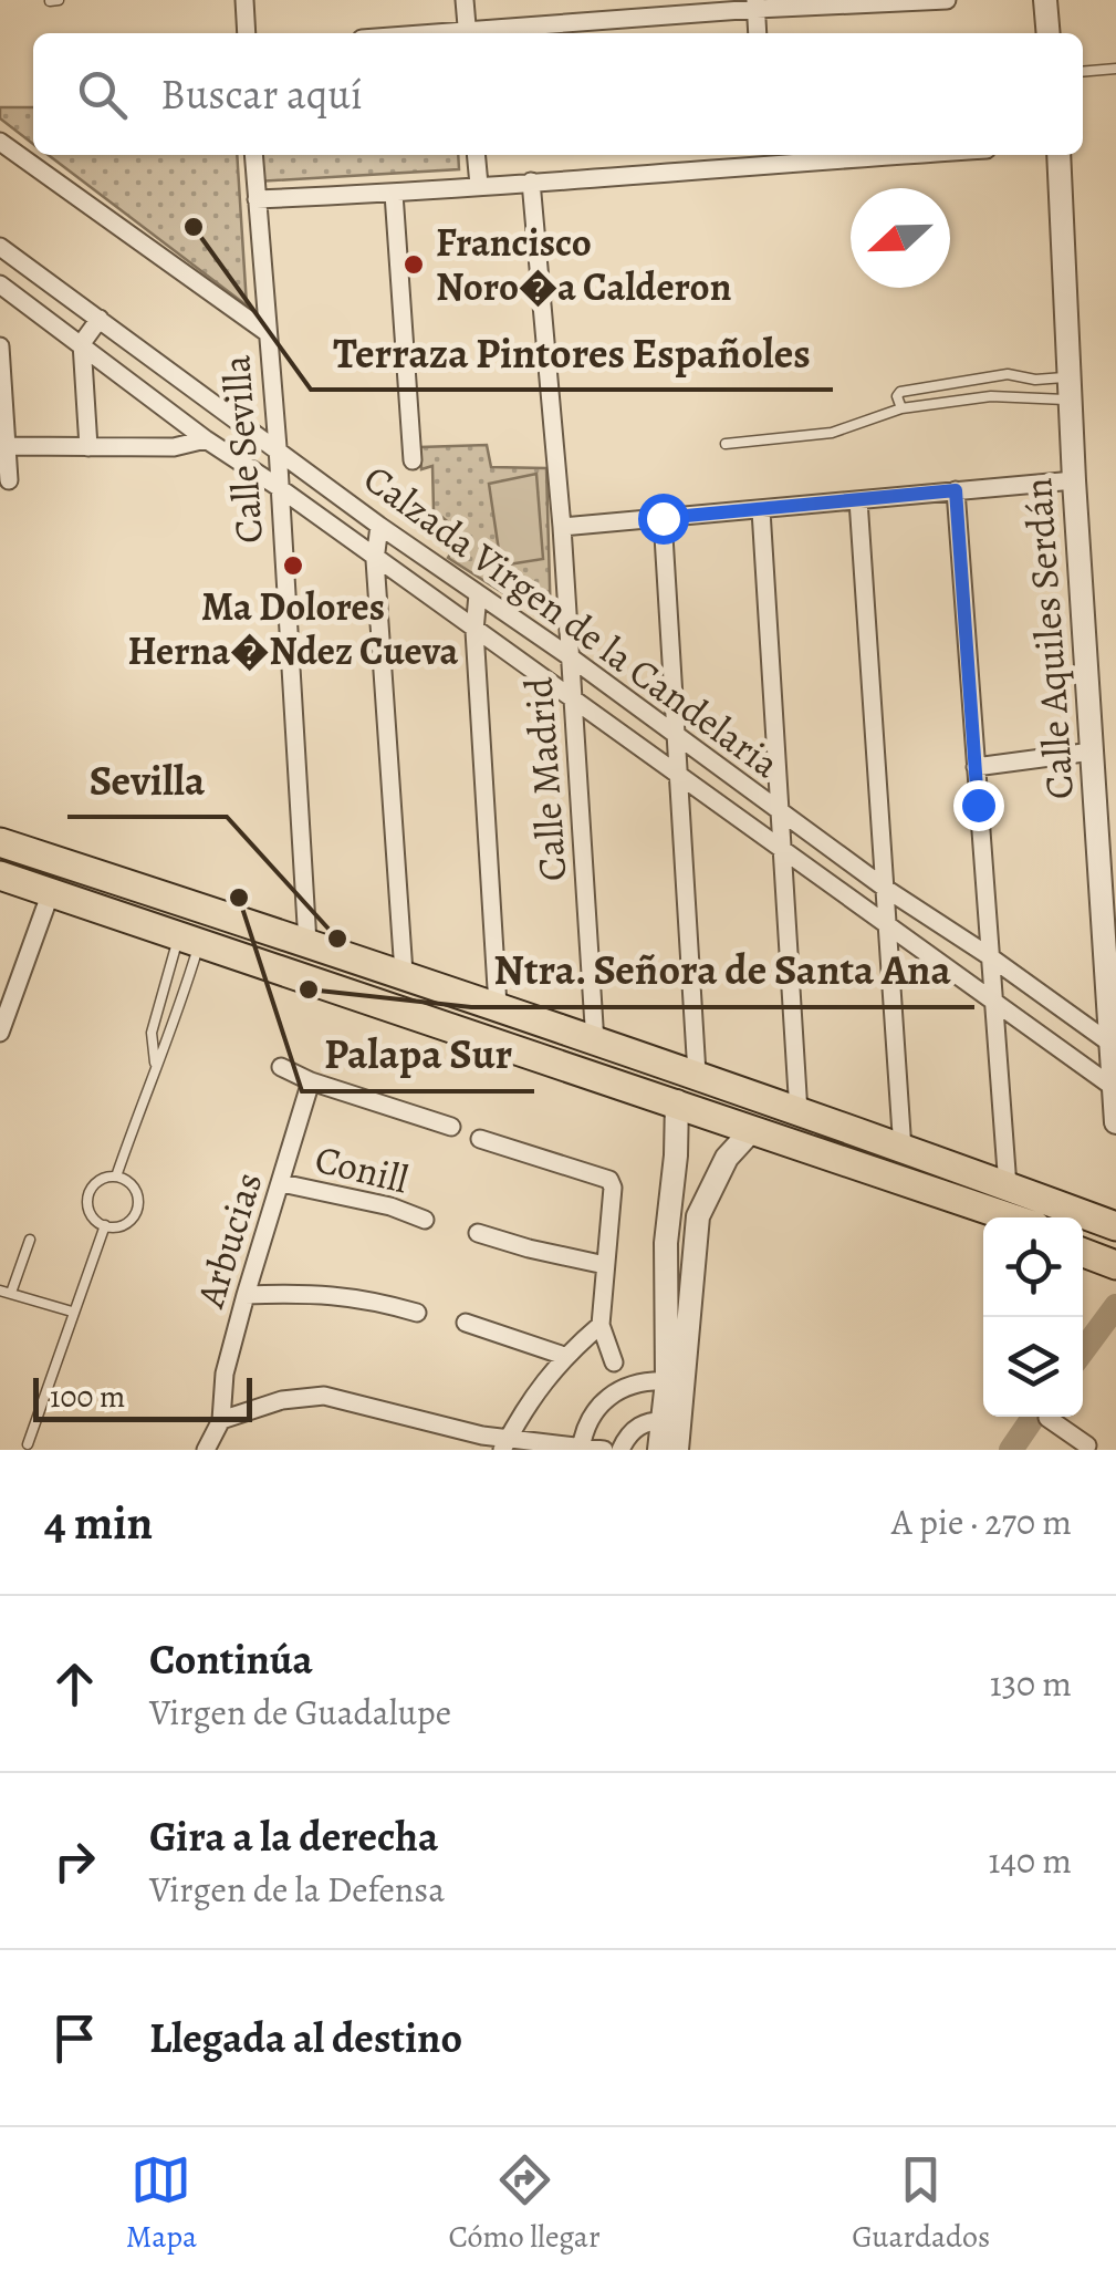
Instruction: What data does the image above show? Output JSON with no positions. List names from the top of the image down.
{
  "streets": {
    "street": [
      "Calle Sevilla",
      "Calzada Virgen de la Candelaria",
      "Calle Aquiles Serdán",
      "Calle Madrid",
      "Conill",
      "Arbucias"
    ]
  },
  "crossings": [
    ["Calle Sevilla", "Calzada Virgen de la Candelaria"],
    ["Calzada Virgen de la Candelaria", "Calle Aquiles Serdán"],
    ["Calzada Virgen de la Candelaria", "Calle Madrid"],
    ["Conill", "Arbucias"]
  ],
  "places": [
    "Terraza Pintores Españoles",
    "Francisco Noro�a Calderon",
    "Ma Dolores Herna�Ndez Cueva",
    "Palapa Sur",
    "Sevilla",
    "Ntra. Señora de Santa Ana"
  ],
  "scale_bar": "100 m",
  "north": "left",
  "page": {
    "search": "Buscar aquí",
    "scale": "100 m",
    "heading": ["4 min", "A pie · 270 m"],
    "list": [
      ["Continúa", "Virgen de Guadalupe", "130 m"],
      ["Gira a la derecha", "Virgen de la Defensa", "140 m"],
      "Llegada al destino"
    ],
    "nav": ["Mapa", "Cómo llegar", "Guardados"]
  }
}
